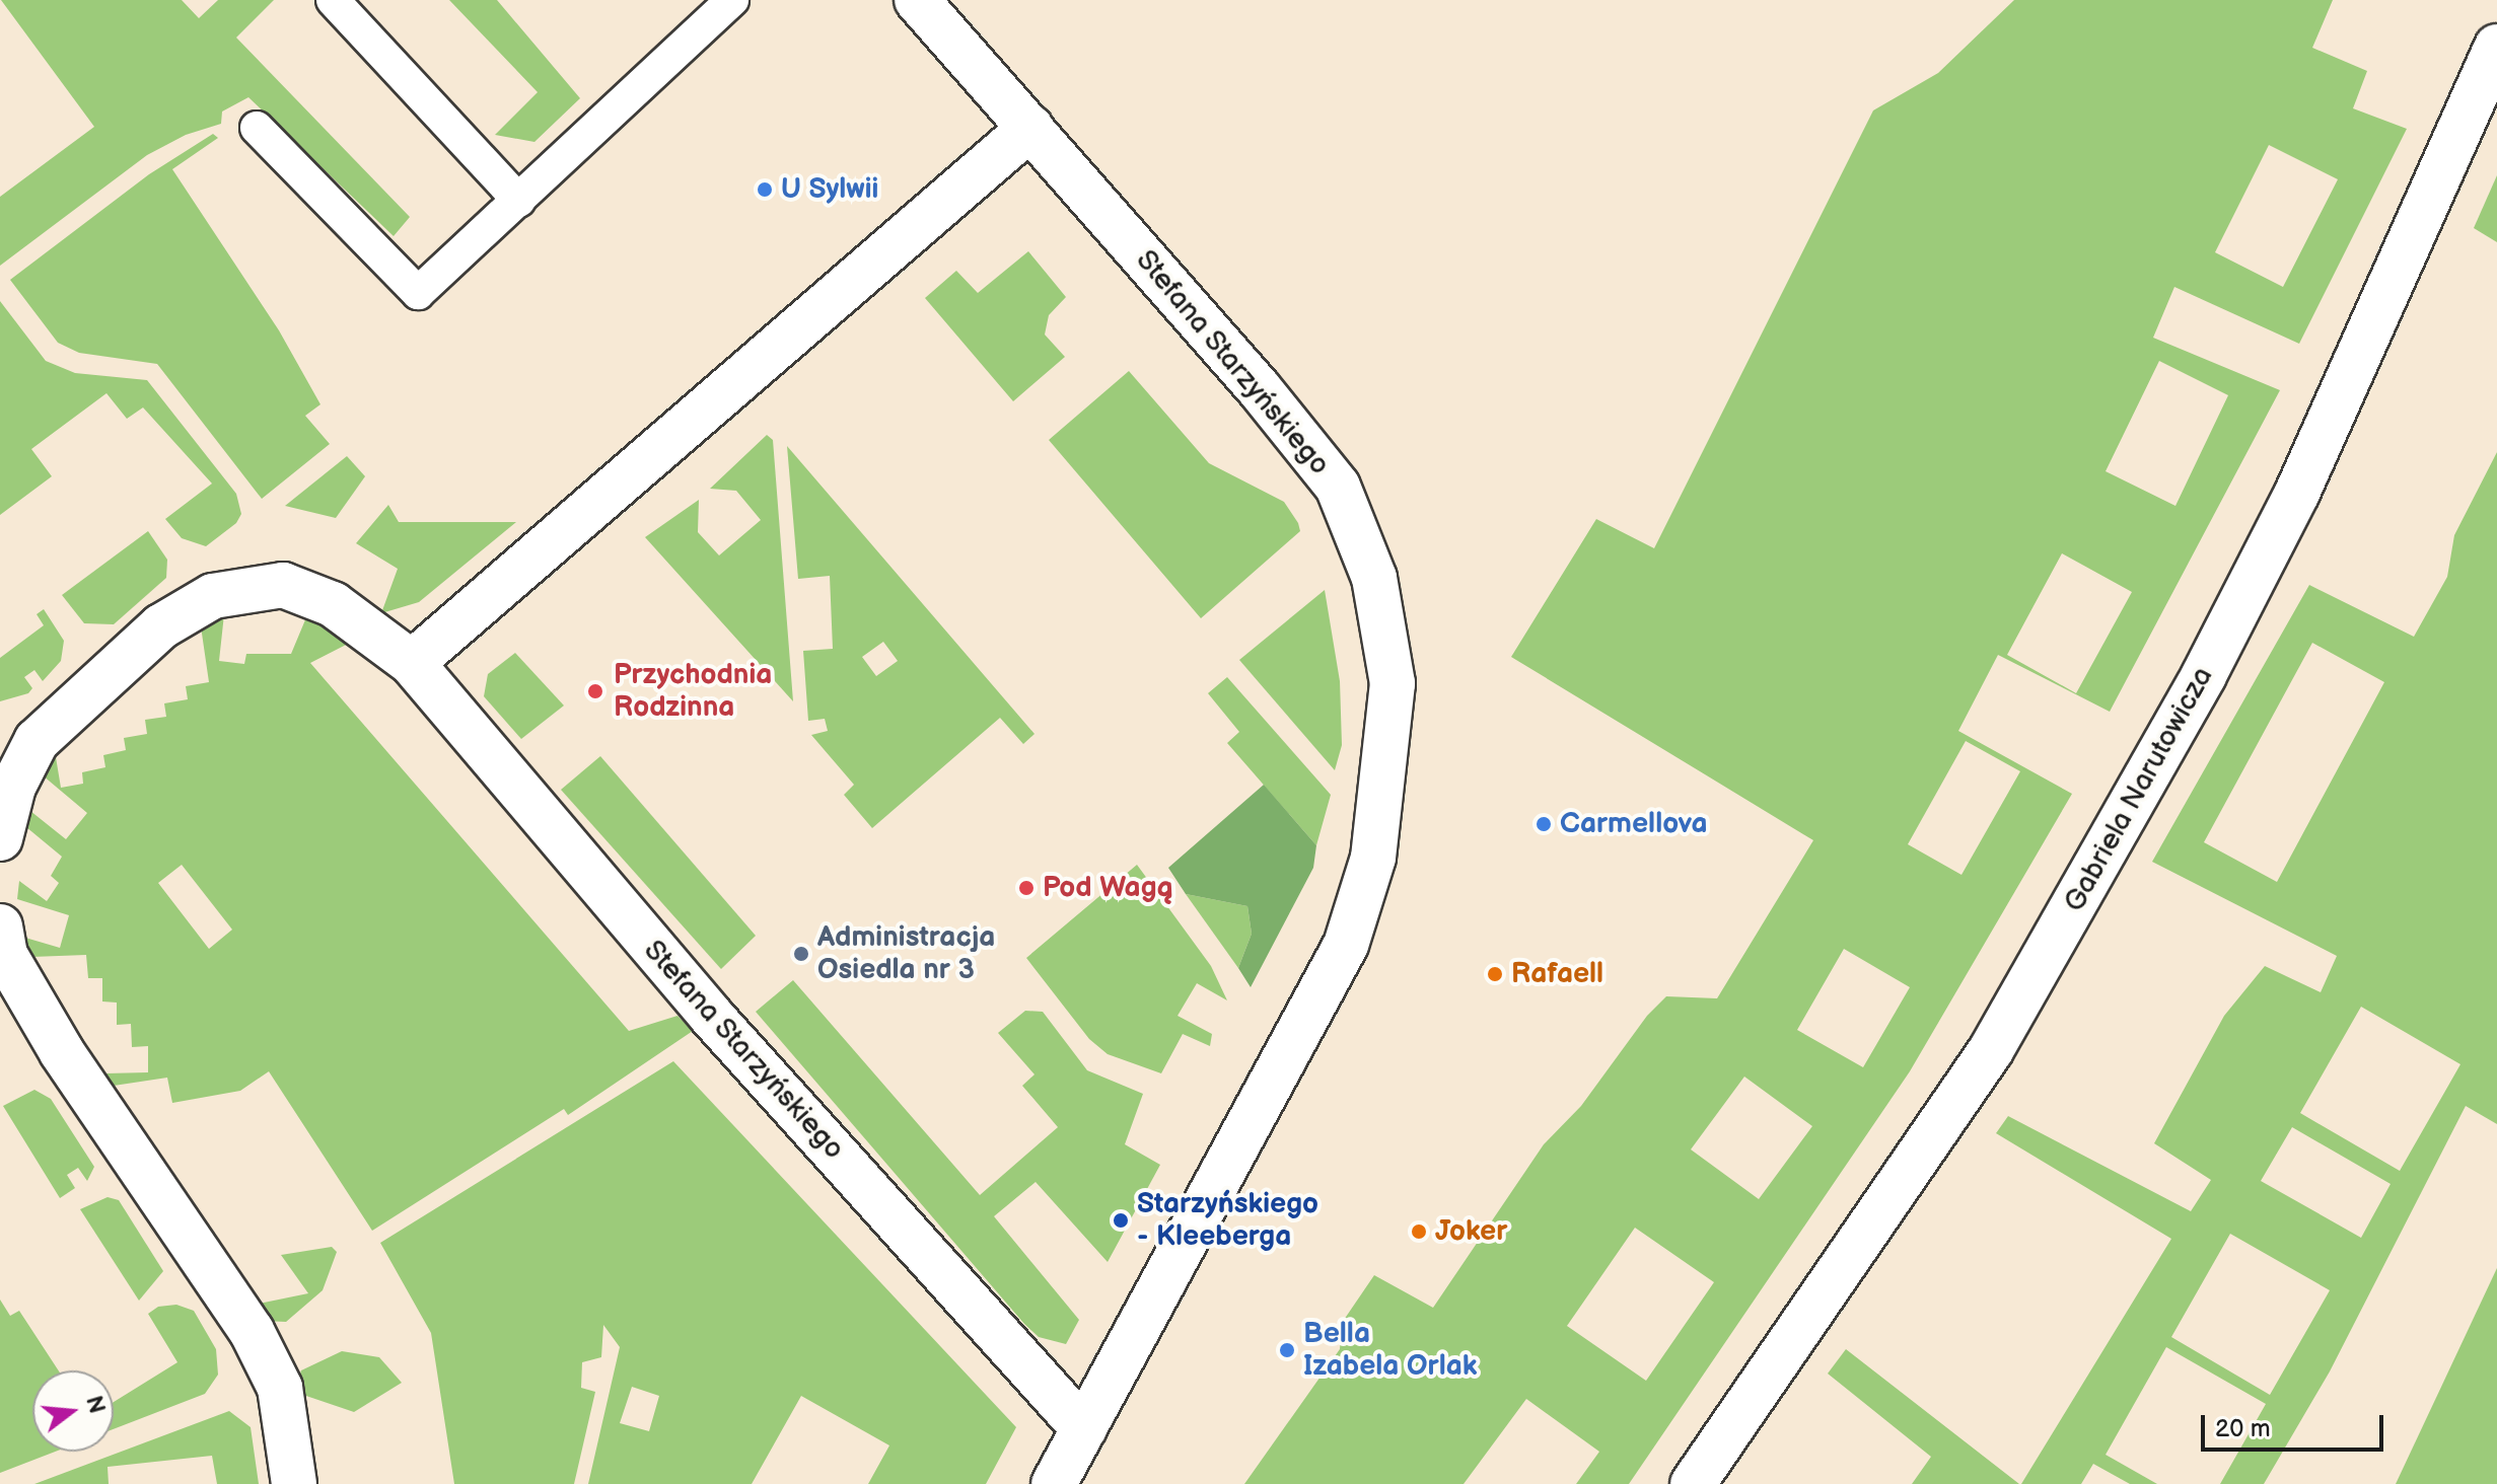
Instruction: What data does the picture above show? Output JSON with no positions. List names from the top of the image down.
{
  "streets": {
    "street": ["Stefana Starzyńskiego", "Gabriela Narutowicza"]
  },
  "places": [
    "U Sylwii",
    "Przychodnia Rodzinna",
    "Carmellova",
    "Pod Wagą",
    "Administracja Osiedla nr 3",
    "Rafaell",
    "Starzyńskiego - Kleeberga",
    "Joker",
    "Bella Izabela Orlak"
  ],
  "scale_bar": "20 m",
  "north": "right"
}
